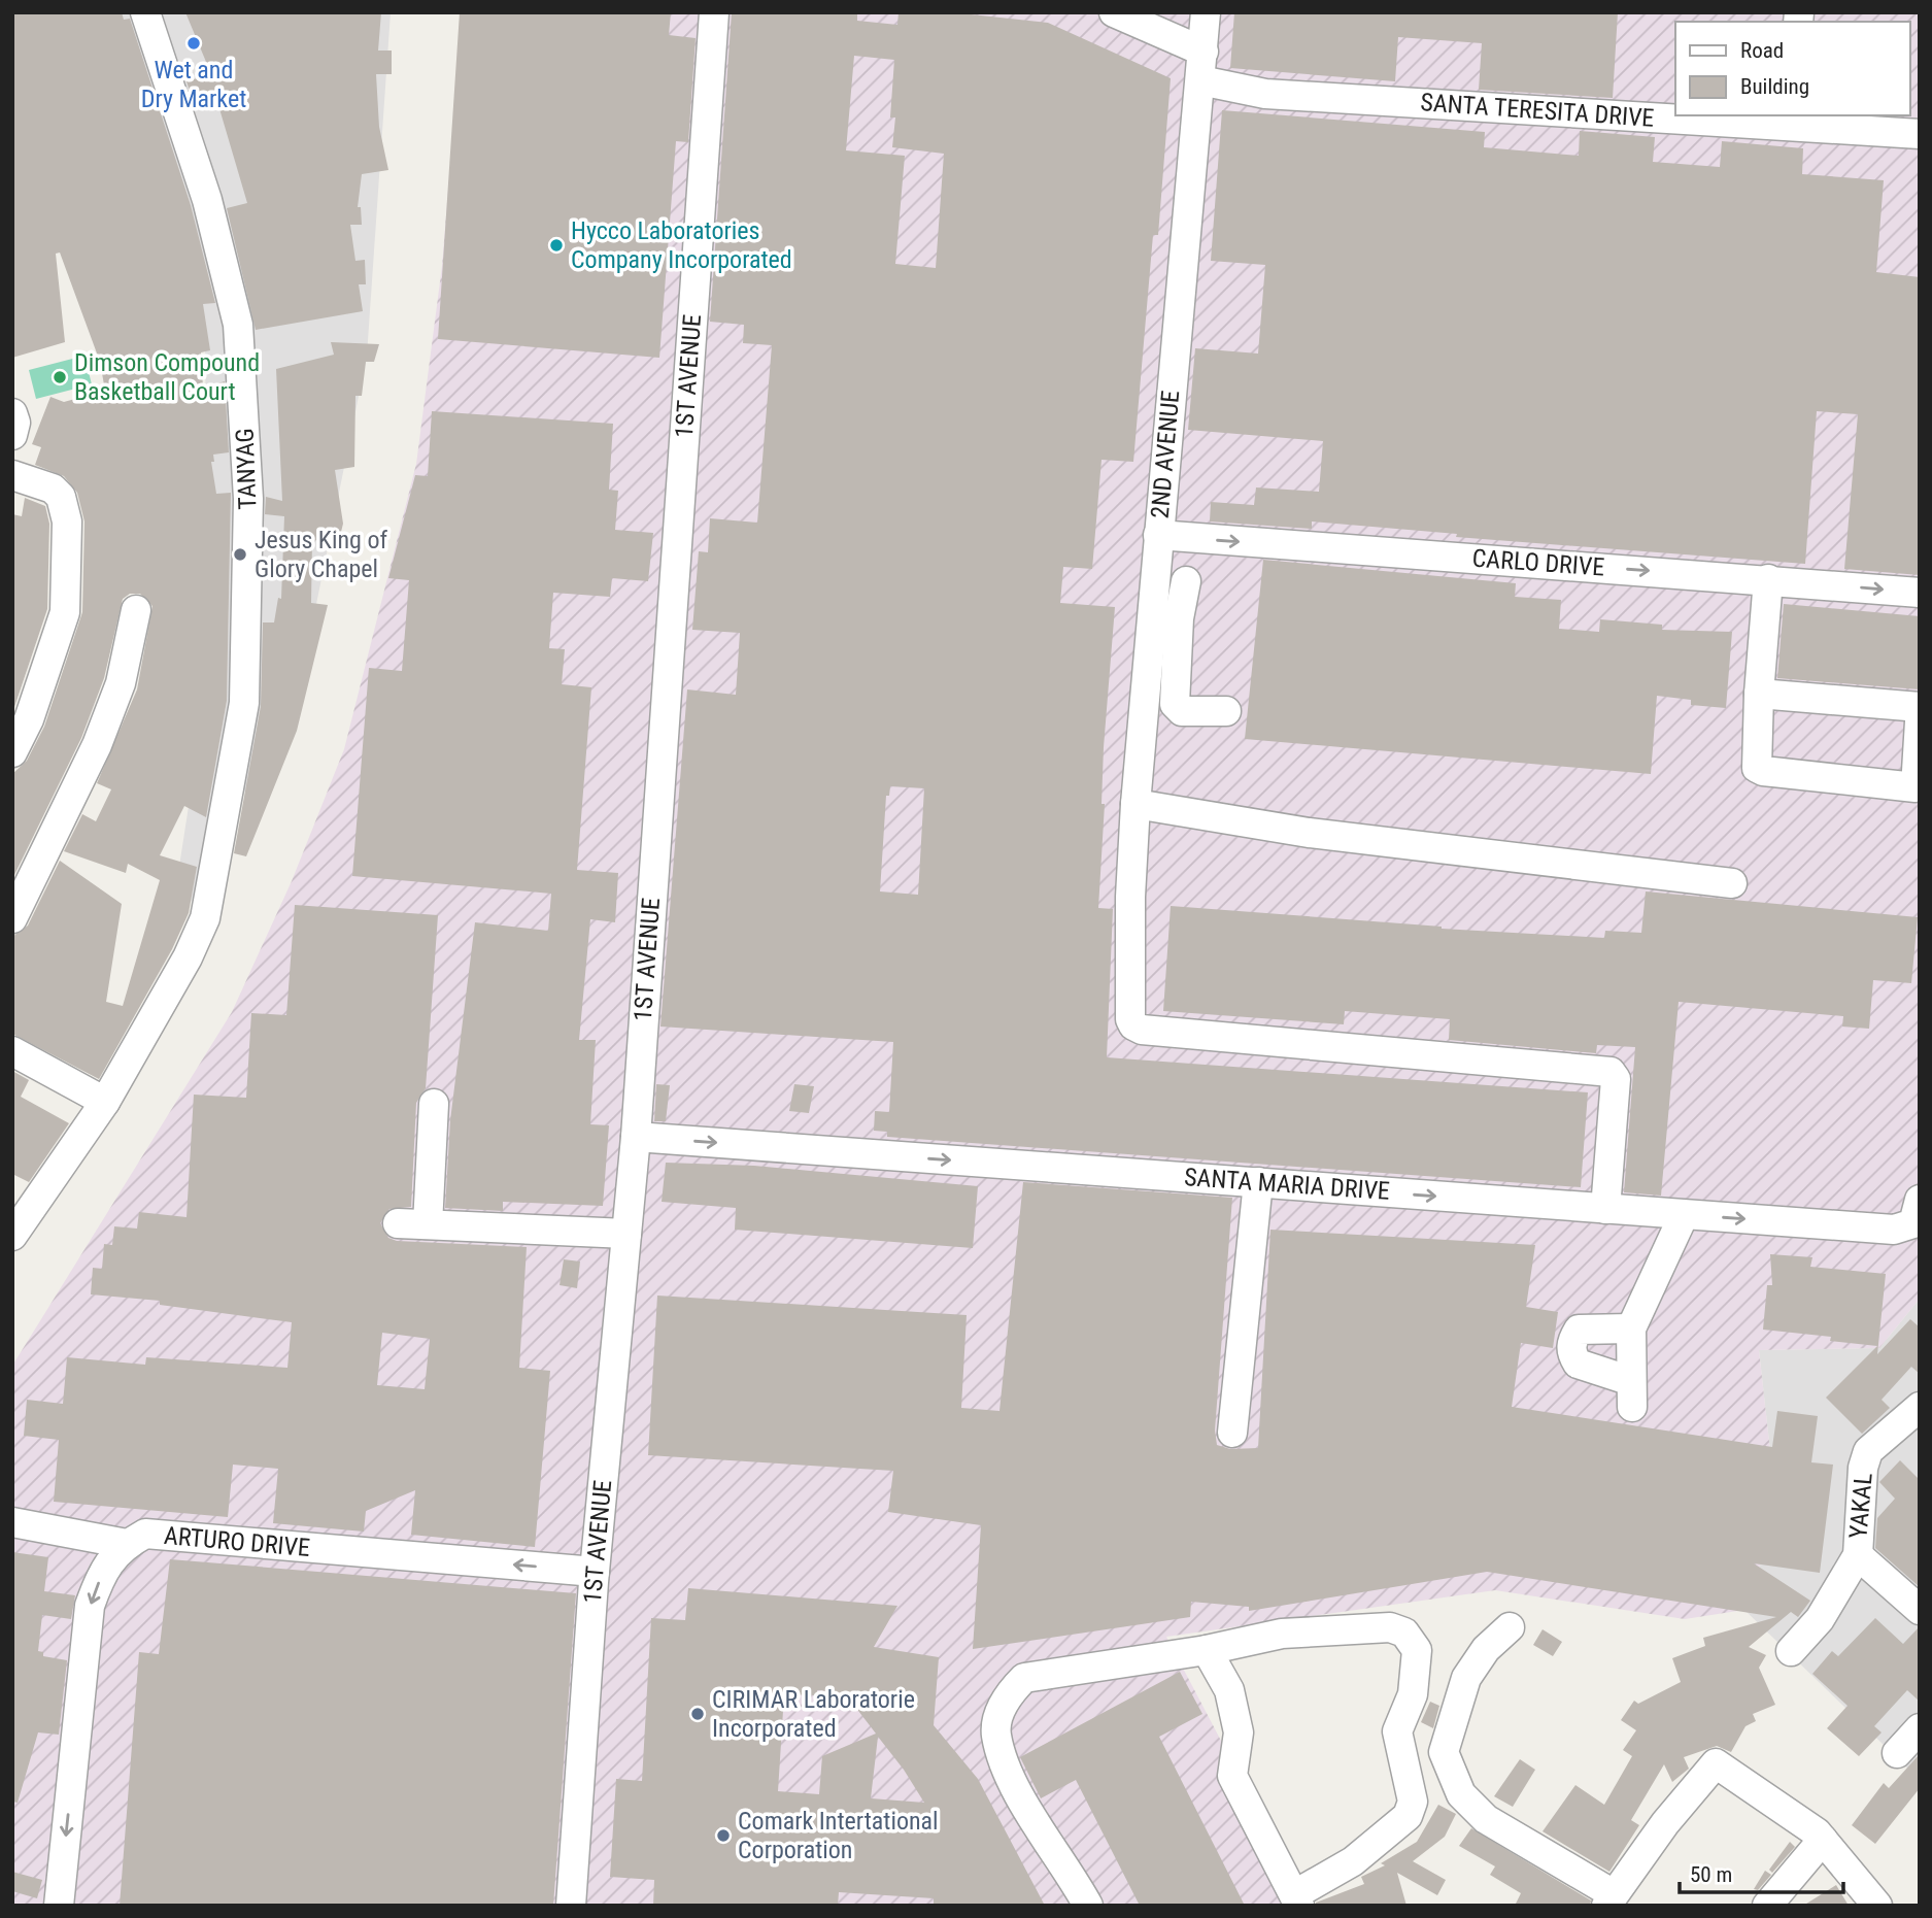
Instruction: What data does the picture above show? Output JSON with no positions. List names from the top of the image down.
{
  "streets": {
    "street": [
      "SANTA TERESITA DRIVE",
      "1ST AVENUE",
      "2ND AVENUE",
      "TANYAG",
      "CARLO DRIVE",
      "SANTA MARIA DRIVE",
      "YAKAL",
      "ARTURO DRIVE"
    ]
  },
  "crossings": [
    ["SANTA TERESITA DRIVE", "2ND AVENUE"],
    ["1ST AVENUE", "SANTA MARIA DRIVE"],
    ["1ST AVENUE", "ARTURO DRIVE"],
    ["2ND AVENUE", "CARLO DRIVE"],
    ["2ND AVENUE", "SANTA MARIA DRIVE"]
  ],
  "one_way": ["CARLO DRIVE", "SANTA MARIA DRIVE"],
  "places": [
    "Wet and Dry Market",
    "Hycco Laboratories Company Incorporated",
    "Dimson Compound Basketball Court",
    "Jesus King of Glory Chapel",
    "CIRIMAR Laboratorie Incorporated",
    "Comark Intertational Corporation"
  ],
  "legend": ["Road", "Building"],
  "scale_bar": "50 m"
}
